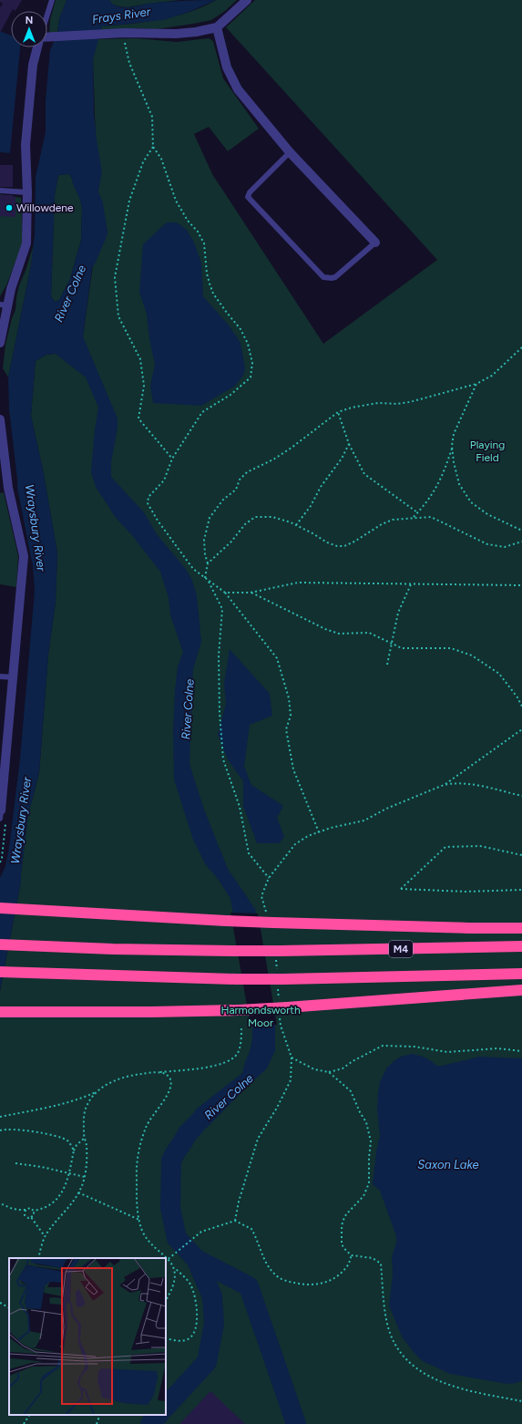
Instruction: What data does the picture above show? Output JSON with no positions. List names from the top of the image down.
{
  "streets": {
    "highway": ["M4"]
  },
  "water": [
    "Frays River",
    "River Colne",
    "Wraysbury River",
    "Saxon Lake"
  ],
  "parks": ["Playing Field", "Harmondsworth Moor"],
  "places": ["Willowdene"],
  "north": "top"
}
